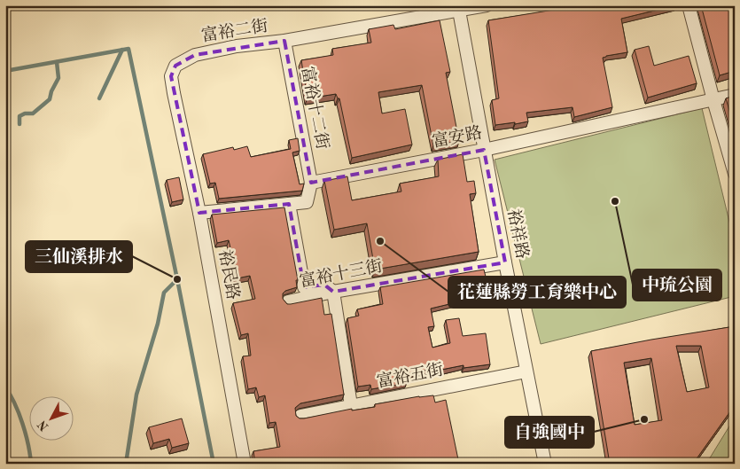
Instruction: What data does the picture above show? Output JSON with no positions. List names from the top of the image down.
{
  "streets": {
    "street": [
      "富裕二街",
      "富裕十二街",
      "富安路",
      "裕祥路",
      "裕民路",
      "富裕十三街",
      "富裕五街"
    ]
  },
  "crossings": [
    ["富裕二街", "富裕十二街"],
    ["富裕二街", "裕祥路"],
    ["富裕二街", "裕民路"],
    ["富裕十二街", "富安路"],
    ["富安路", "裕祥路"],
    ["裕祥路", "富裕十三街"],
    ["裕祥路", "富裕五街"]
  ],
  "places": [
    "中琉公園",
    "花蓮縣勞工育樂中心",
    "三仙溪排水",
    "自強國中"
  ],
  "north": "bottom left"
}
